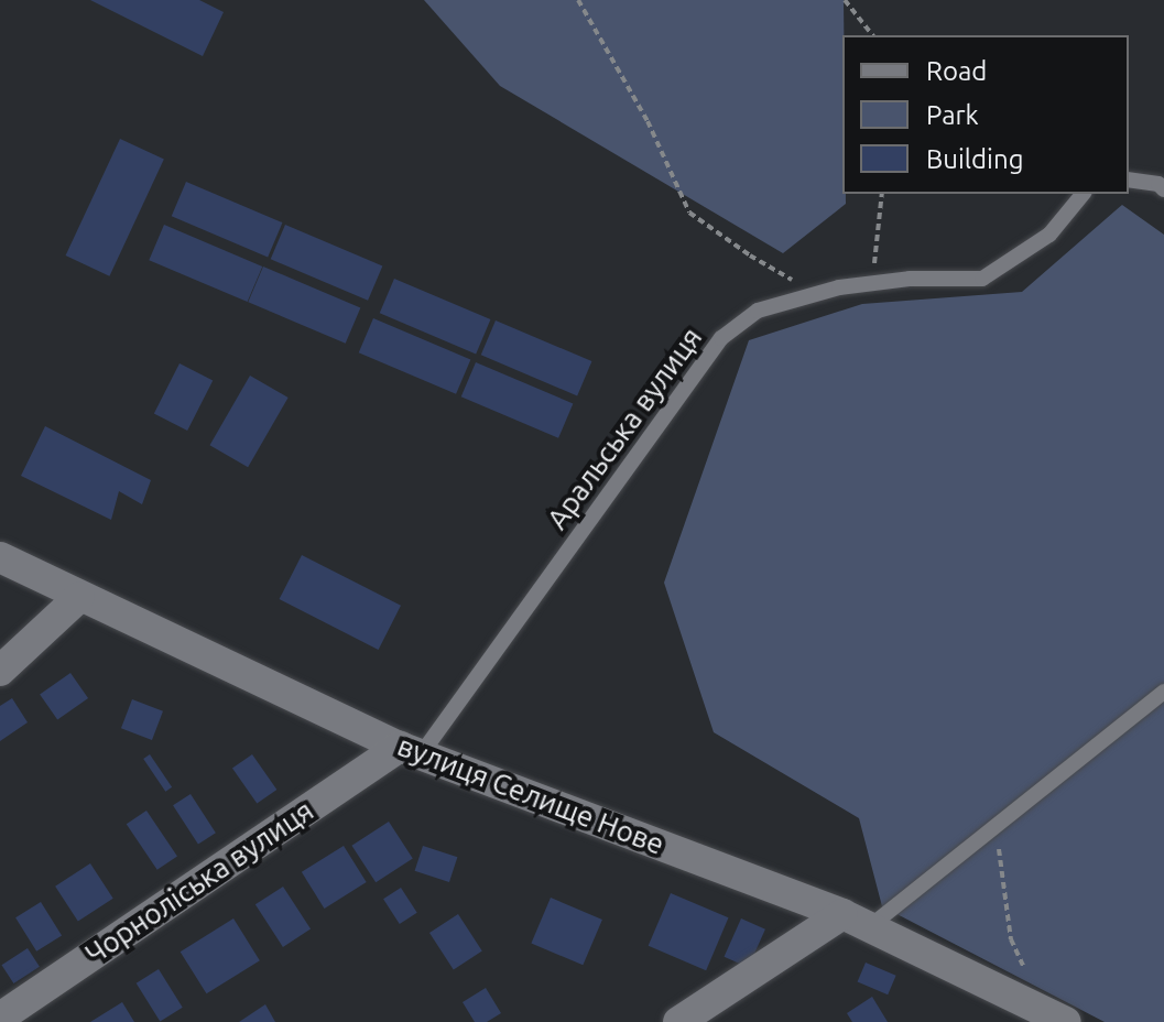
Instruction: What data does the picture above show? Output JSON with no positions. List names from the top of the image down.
{
  "streets": {
    "street": ["вулиця Селище Нове", "Чорноліська вулиця"],
    "lane": ["Аральська вулиця"]
  },
  "crossings": [
    ["Аральська вулиця", "вулиця Селище Нове"],
    ["Аральська вулиця", "Чорноліська вулиця"],
    ["вулиця Селище Нове", "Чорноліська вулиця"]
  ],
  "legend": ["Road", "Park", "Building"]
}
